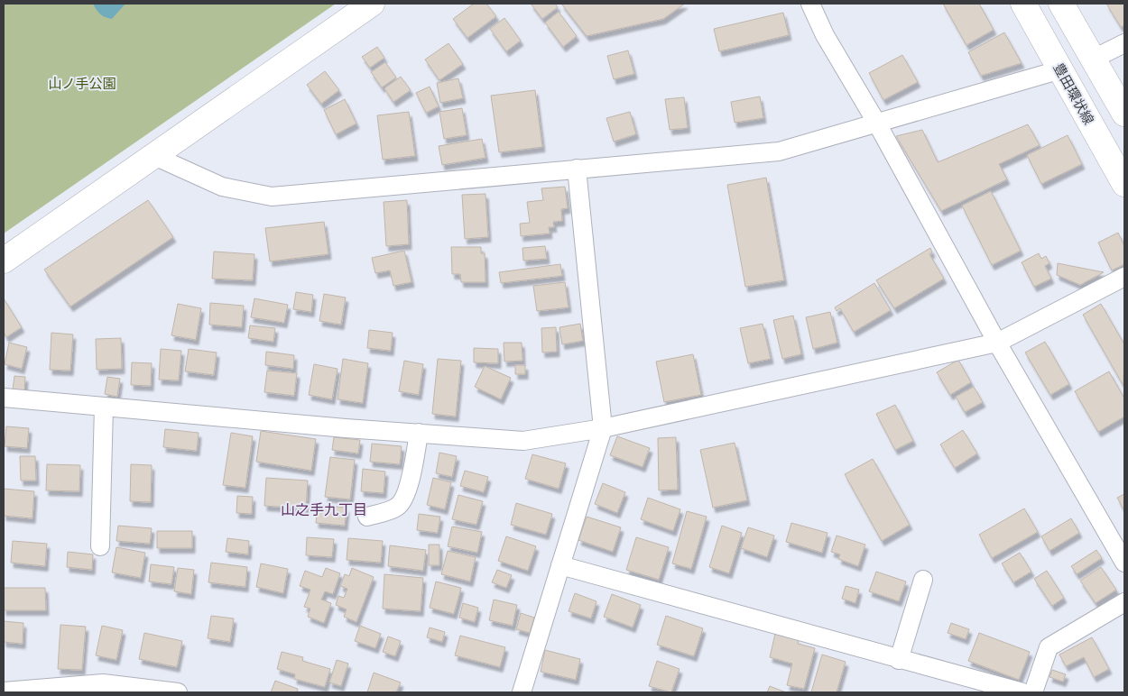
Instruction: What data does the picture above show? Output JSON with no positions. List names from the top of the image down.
{
  "streets": {
    "street": ["豊田環状線"]
  },
  "districts": ["山之手九丁目"],
  "parks": ["山ノ手公園"]
}
